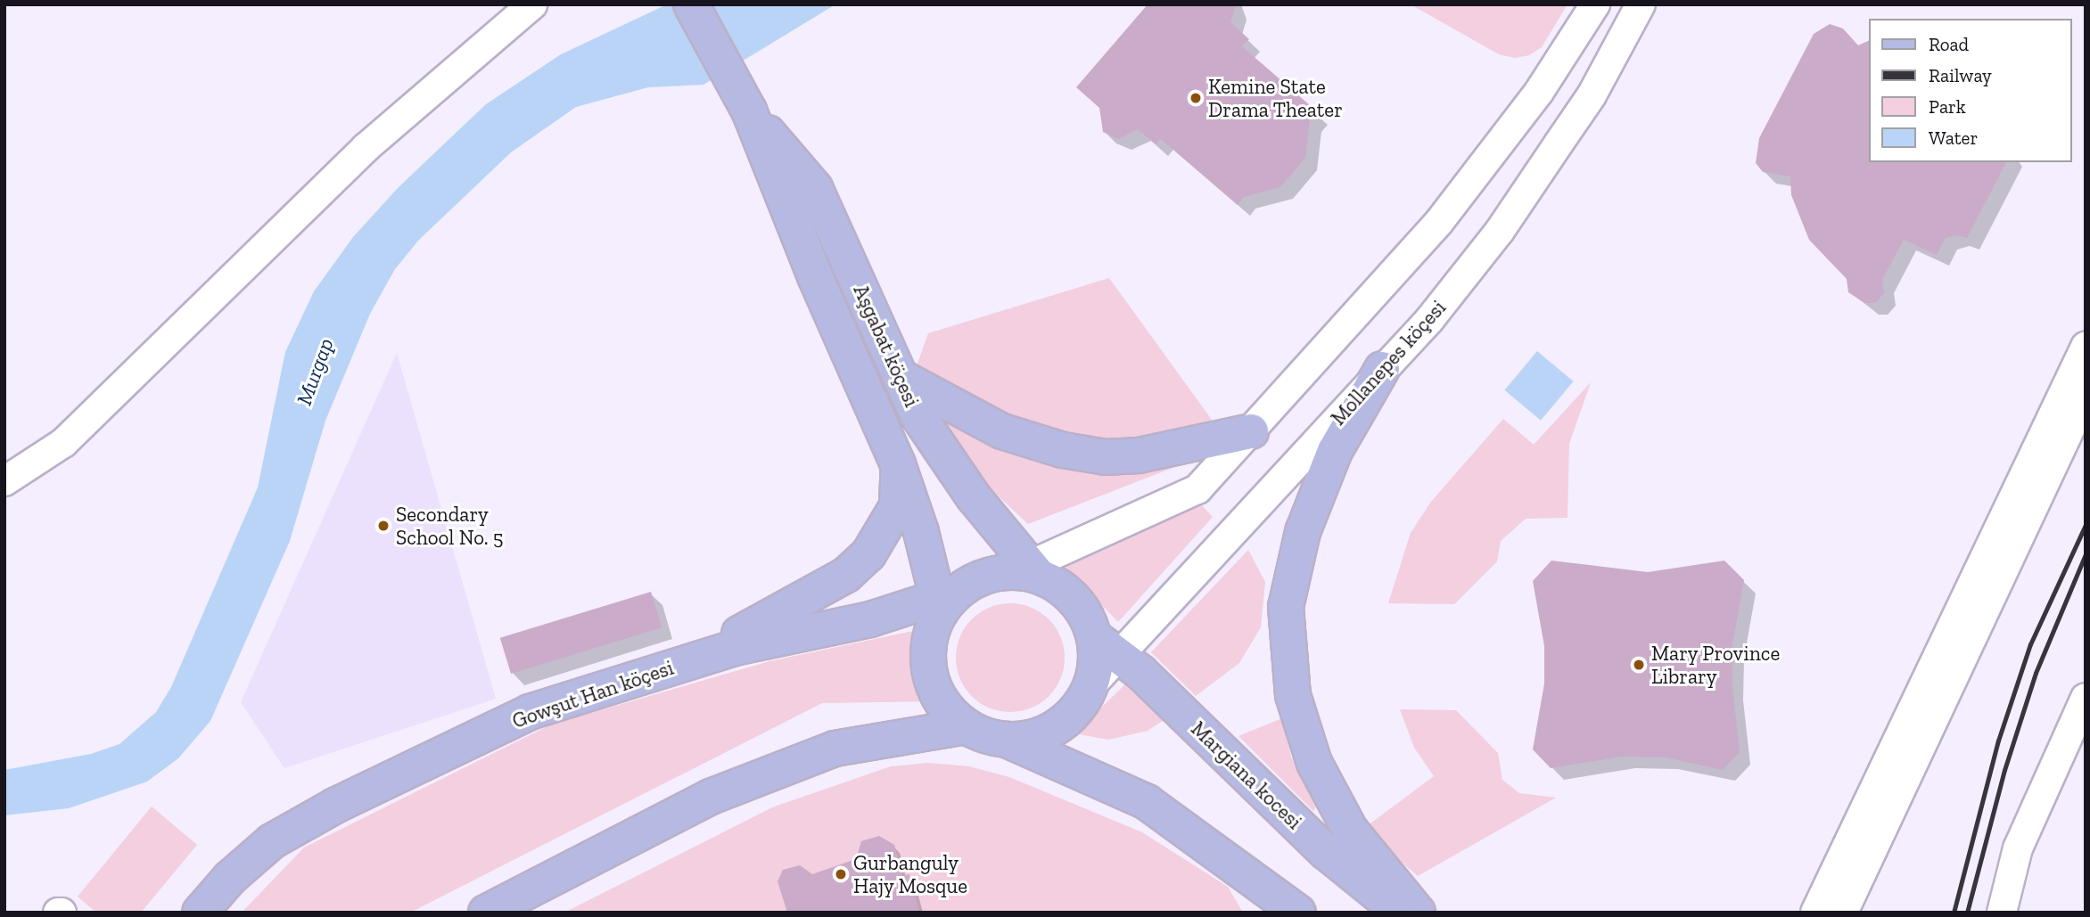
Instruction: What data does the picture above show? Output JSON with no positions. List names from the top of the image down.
{
  "streets": {
    "main road": ["Aşgabat köçesi", "Gowşut Han köçesi", "Margiana kocesi"],
    "street": ["Mollanepes köçesi"]
  },
  "crossings": [
    ["Aşgabat köçesi", "Mollanepes köçesi"],
    ["Aşgabat köçesi", "Gowşut Han köçesi"],
    ["Aşgabat köçesi", "Margiana kocesi"],
    ["Mollanepes köçesi", "Gowşut Han köçesi"],
    ["Mollanepes köçesi", "Margiana kocesi"],
    ["Gowşut Han köçesi", "Margiana kocesi"]
  ],
  "water": ["Murgap"],
  "places": [
    "Kemine State Drama Theater",
    "Secondary School No. 5",
    "Mary Province Library",
    "Gurbanguly Hajy Mosque"
  ],
  "legend": [
    "Road",
    "Railway",
    "Park",
    "Water"
  ]
}
